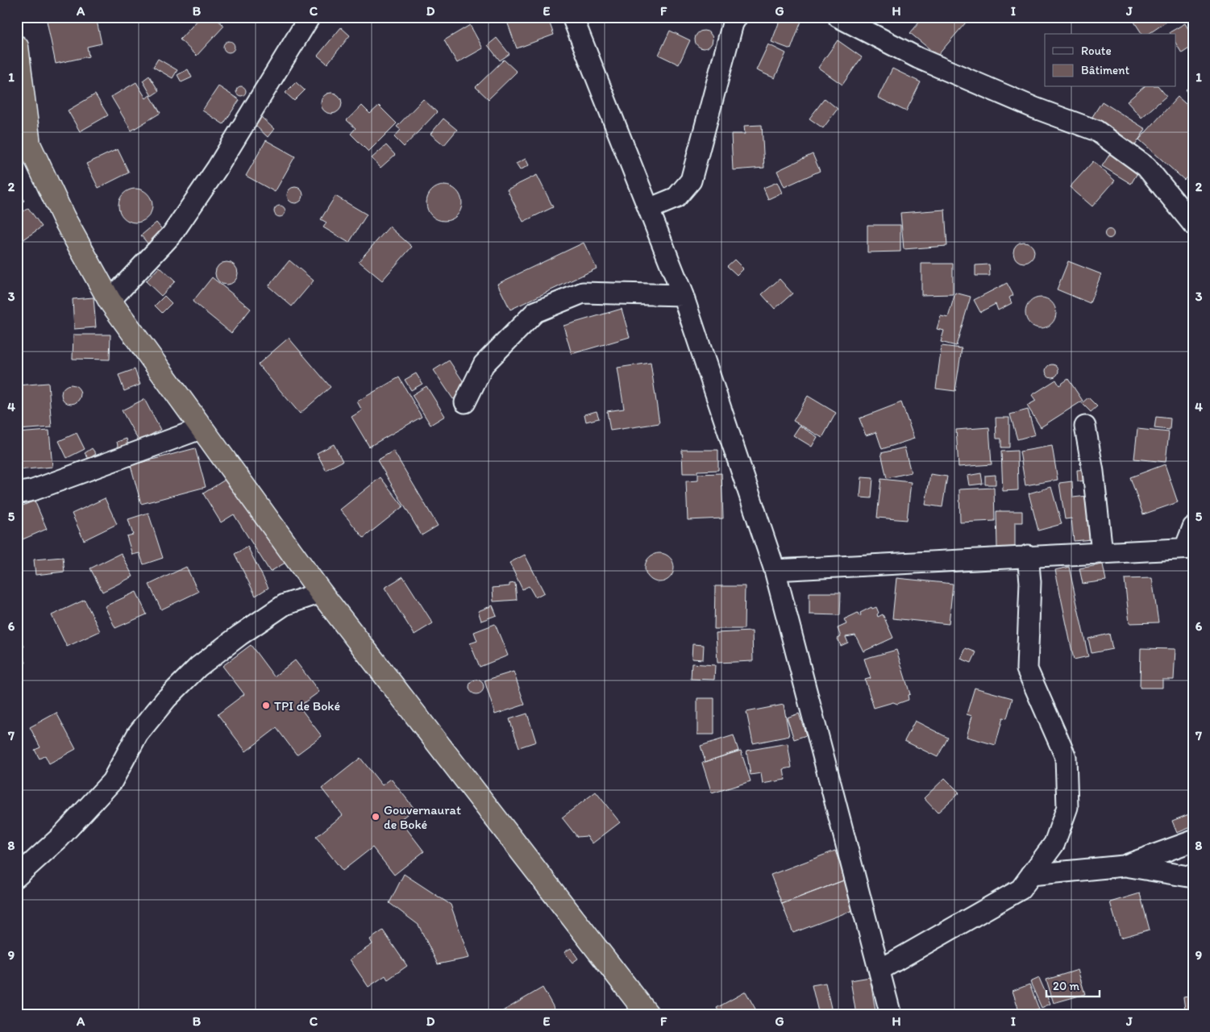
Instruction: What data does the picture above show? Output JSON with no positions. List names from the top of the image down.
{
  "places": ["TPI de Boké", "Gouvernaurat de Boké"],
  "legend": ["Route", "Bâtiment"],
  "scale_bar": "20 m",
  "grid": {
    "columns": [
      "A",
      "B",
      "C",
      "D",
      "E",
      "F",
      "G",
      "H",
      "I",
      "J"
    ],
    "rows": [
      "1",
      "2",
      "3",
      "4",
      "5",
      "6",
      "7",
      "8",
      "9"
    ]
  }
}
